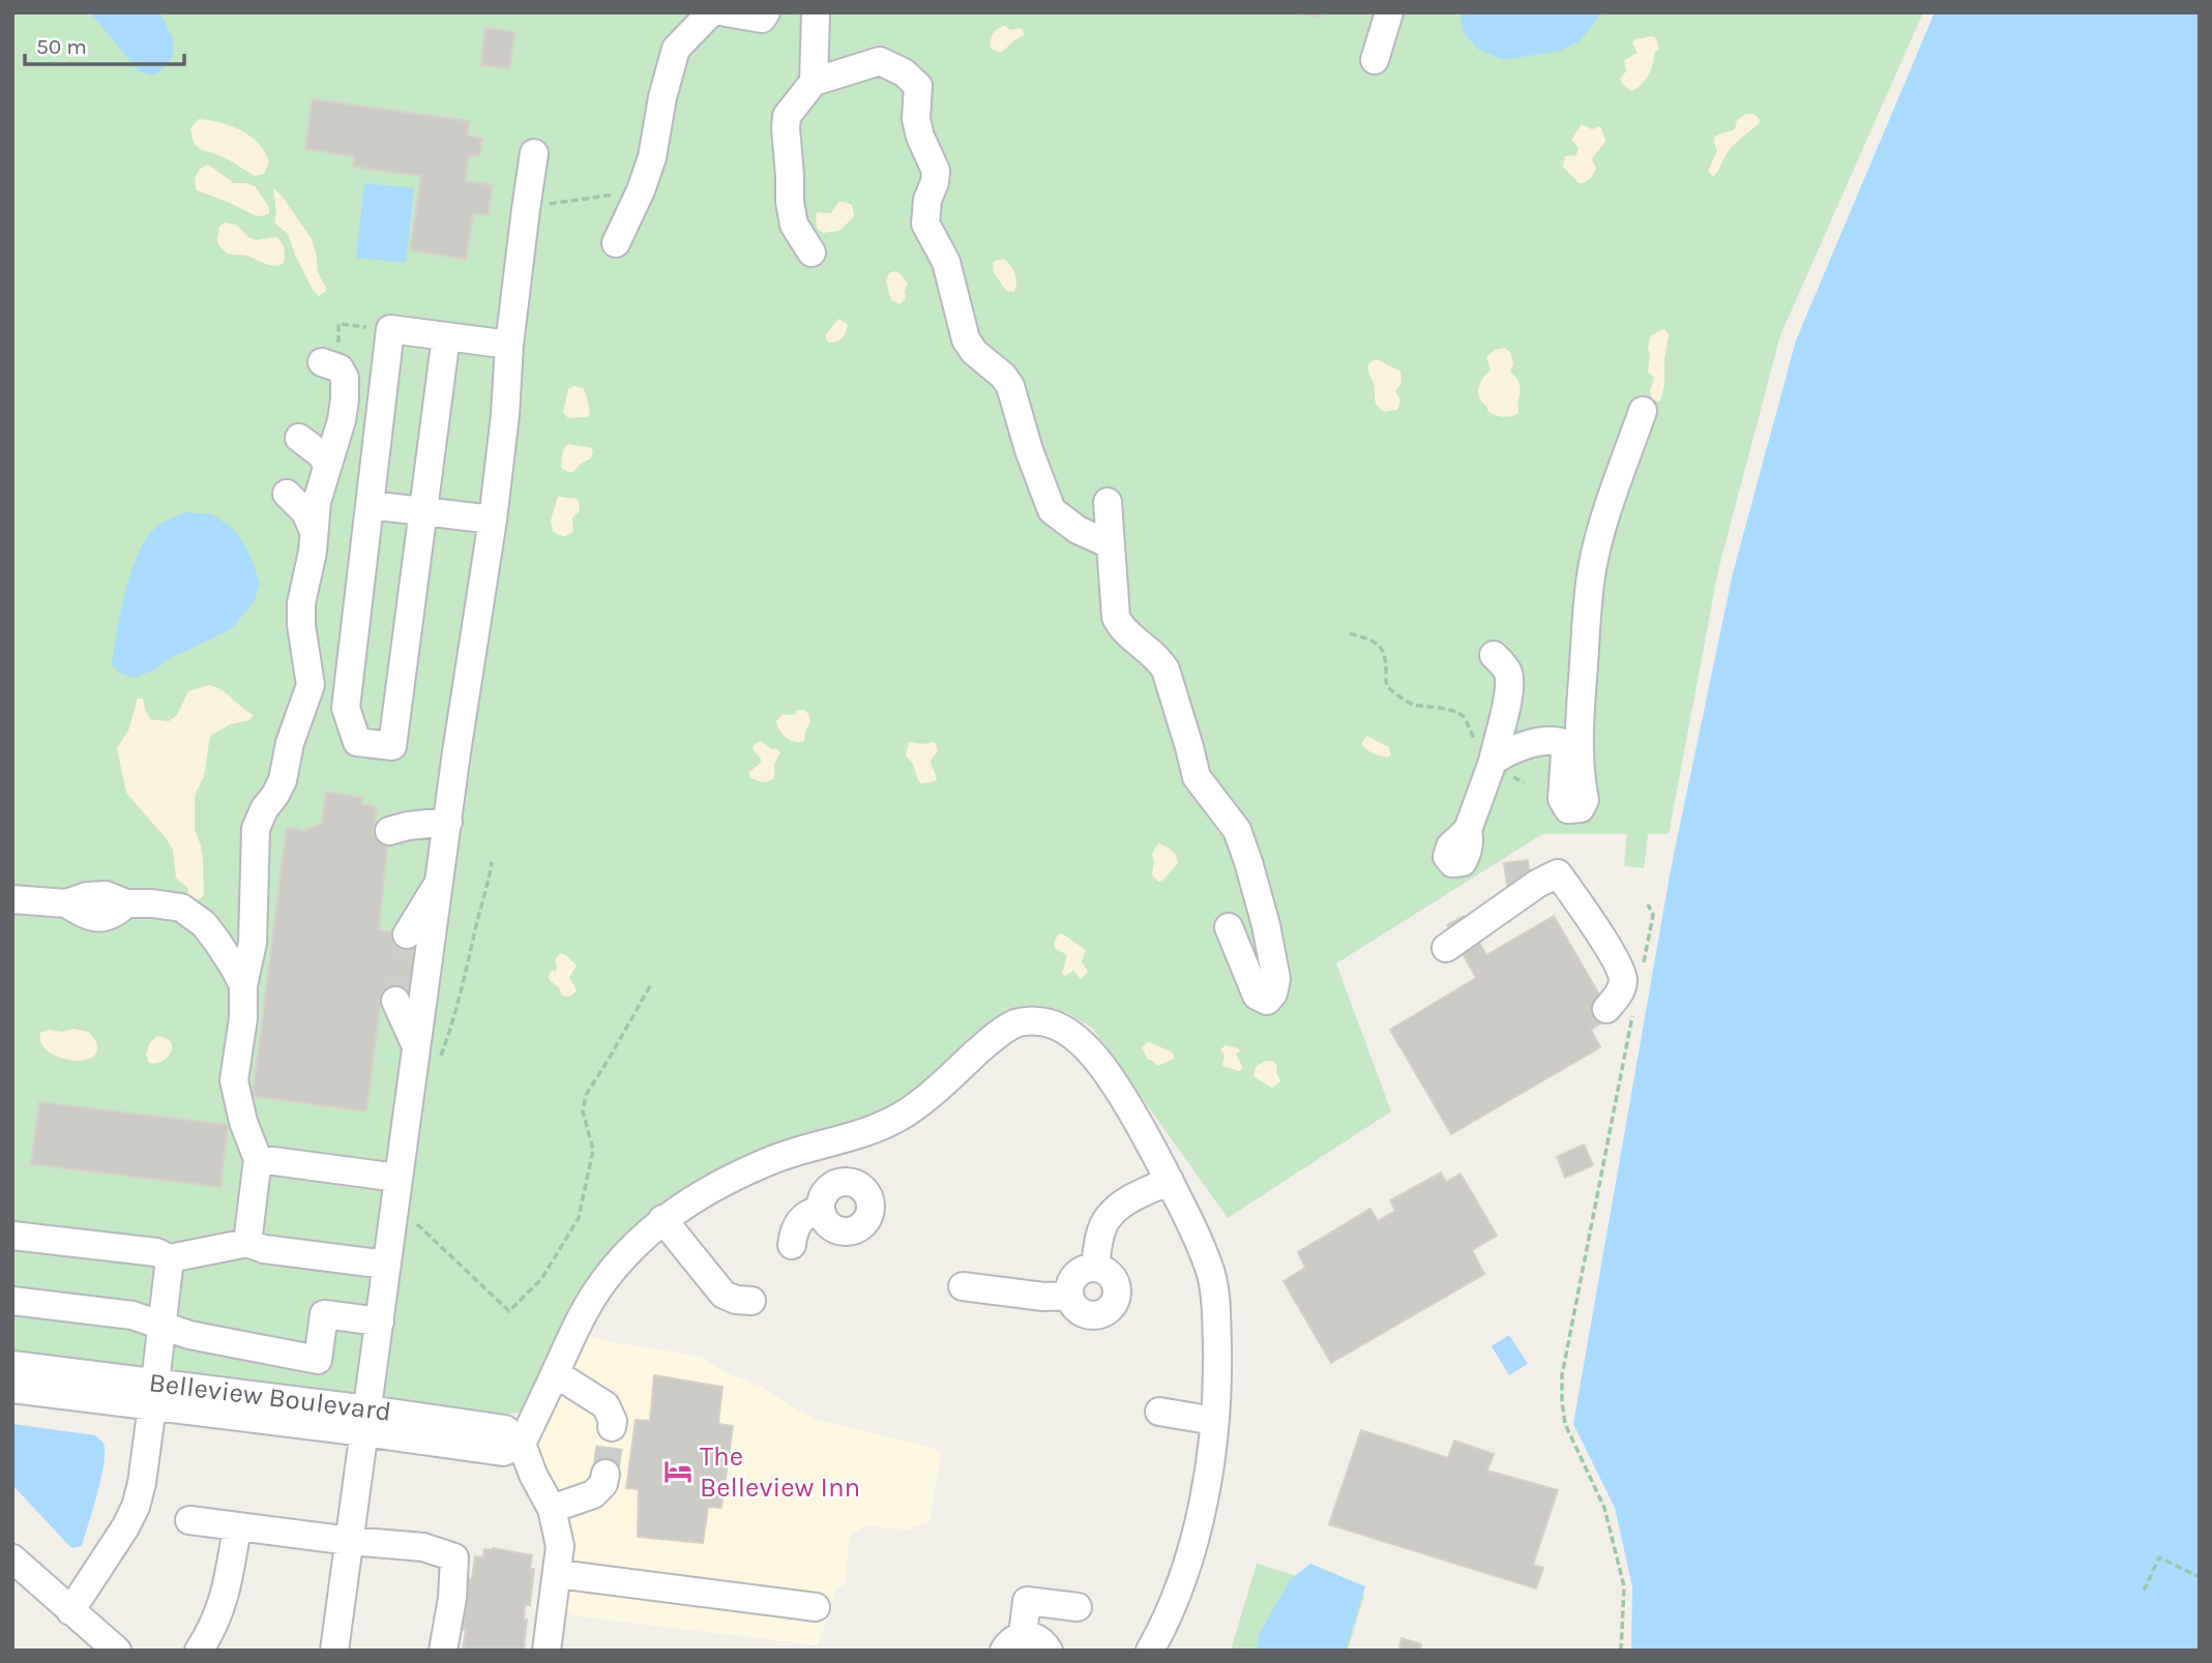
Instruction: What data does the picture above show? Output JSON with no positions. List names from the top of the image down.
{
  "streets": {
    "street": ["Belleview Boulevard"]
  },
  "places": {
    "hotel": ["The Belleview Inn"]
  },
  "scale_bar": "50 m"
}
